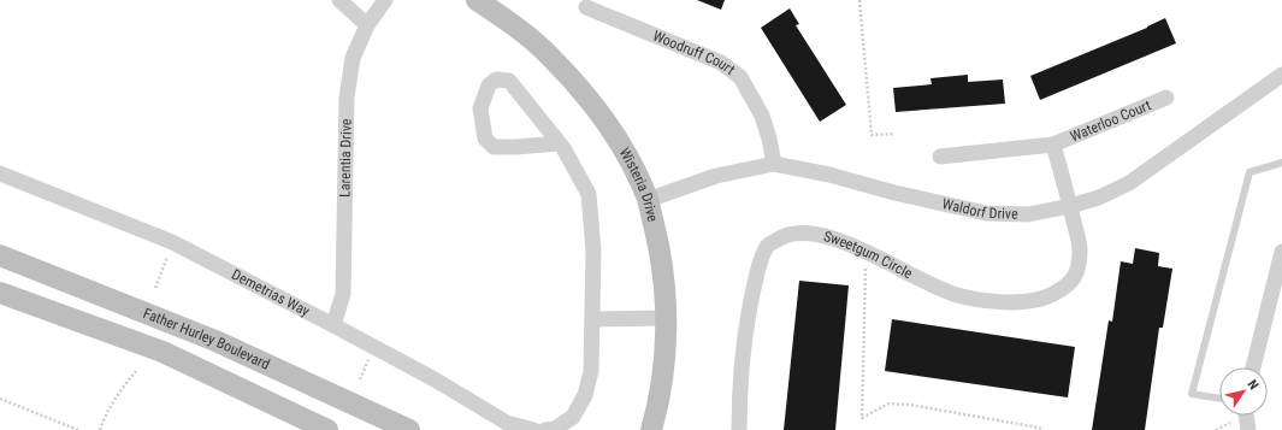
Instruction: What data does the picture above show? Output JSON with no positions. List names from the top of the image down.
{
  "streets": {
    "main road": ["Wisteria Drive", "Father Hurley Boulevard"],
    "street": [
      "Woodruff Court",
      "Waterloo Court",
      "Larentia Drive",
      "Waldorf Drive",
      "Sweetgum Circle",
      "Demetrias Way"
    ]
  },
  "crossings": [
    ["Woodruff Court", "Waldorf Drive"],
    ["Waterloo Court", "Waldorf Drive"],
    ["Waterloo Court", "Sweetgum Circle"],
    ["Larentia Drive", "Demetrias Way"],
    ["Wisteria Drive", "Waldorf Drive"],
    ["Waldorf Drive", "Sweetgum Circle"]
  ],
  "north": "top right"
}
